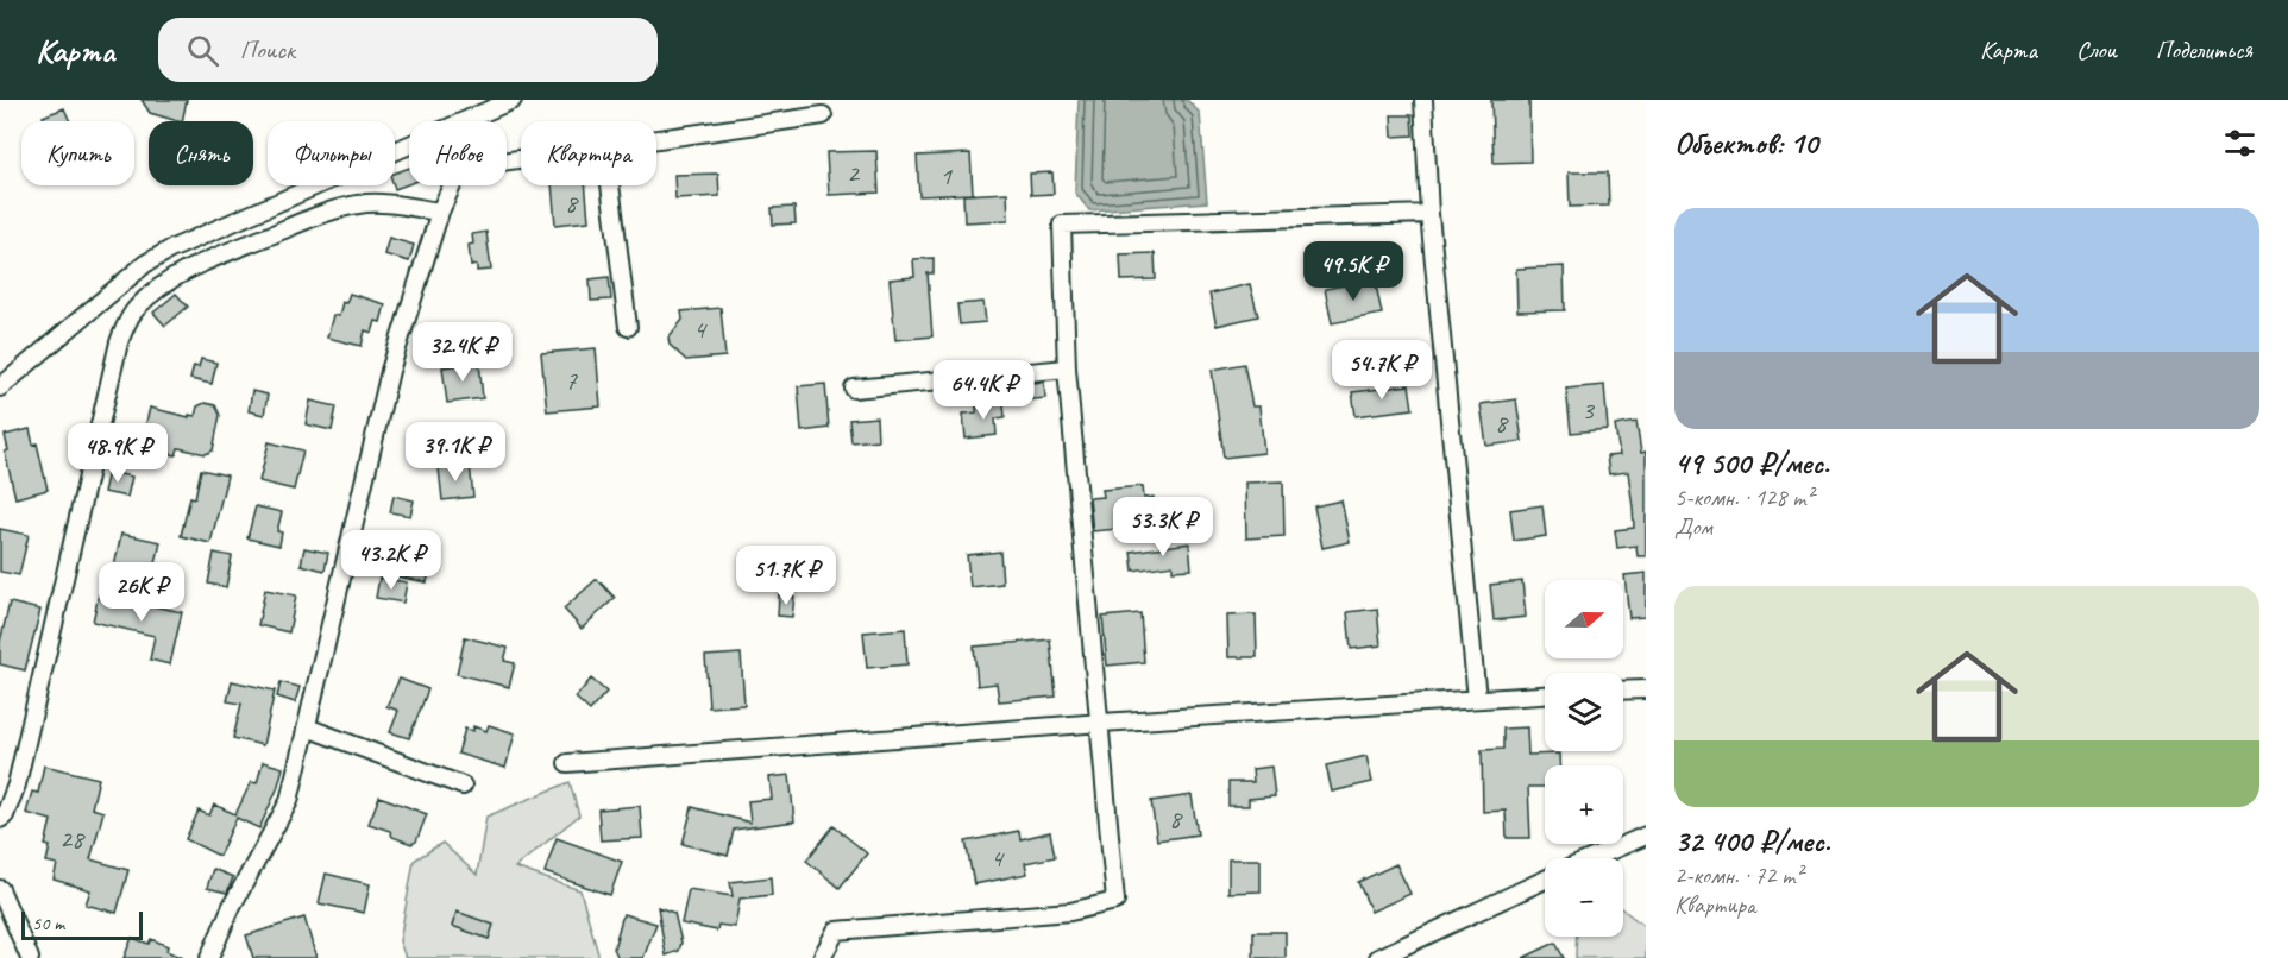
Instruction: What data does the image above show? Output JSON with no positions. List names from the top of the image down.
{
  "house_numbers": [
    "2",
    "1",
    "8",
    "4",
    "7",
    "3",
    "8",
    "8",
    "28",
    "4"
  ],
  "scale_bar": "50 m",
  "north": "right",
  "page": {
    "header": "Карта",
    "search": "Поиск",
    "nav": ["Карта", "Слои", "Поделиться"],
    "heading": "Объектов: 10",
    "chip": [
      "Купить",
      "Снять",
      "Фильтры",
      "Новое",
      "Квартира"
    ],
    "list": [
      {
        "name": "49 500 ₽/мес.",
        "note": "5-комн. · 128 m² · Дом"
      },
      {
        "name": "32 400 ₽/мес.",
        "note": "2-комн. · 72 m² · Квартира"
      }
    ],
    "price": [
      "49.5K ₽",
      "32.4K ₽",
      "54.7K ₽",
      "64.4K ₽",
      "39.1K ₽",
      "48.9K ₽",
      "53.3K ₽",
      "43.2K ₽",
      "51.7K ₽",
      "26K ₽"
    ],
    "map_buttons": ["+", "−"],
    "scale": "50 m"
  }
}
